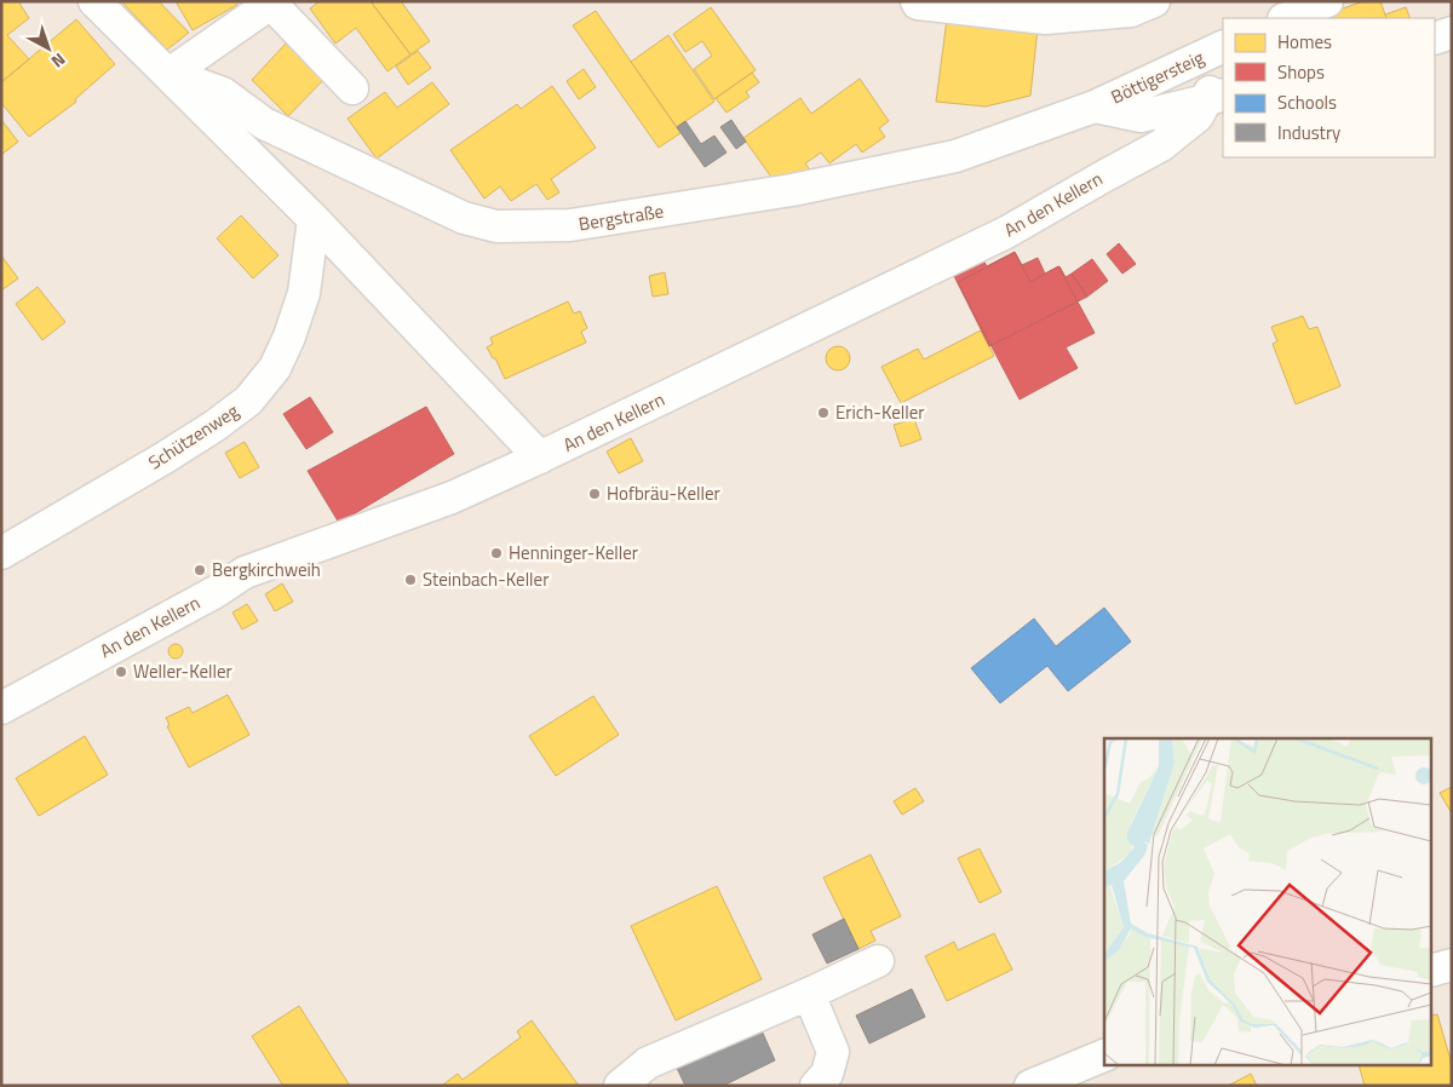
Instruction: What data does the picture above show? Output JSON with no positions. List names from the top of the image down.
{
  "streets": {
    "street": [
      "Böttigersteig",
      "An den Kellern",
      "Bergstraße",
      "Schützenweg"
    ]
  },
  "crossings": [
    ["Böttigersteig", "An den Kellern"],
    ["Böttigersteig", "Bergstraße"],
    ["An den Kellern", "Bergstraße"],
    ["Bergstraße", "Schützenweg"]
  ],
  "places": [
    "Erich-Keller",
    "Hofbräu-Keller",
    "Henninger-Keller",
    "Bergkirchweih",
    "Steinbach-Keller",
    "Weller-Keller"
  ],
  "legend": [
    "Homes",
    "Shops",
    "Schools",
    "Industry"
  ],
  "north": "bottom right"
}
